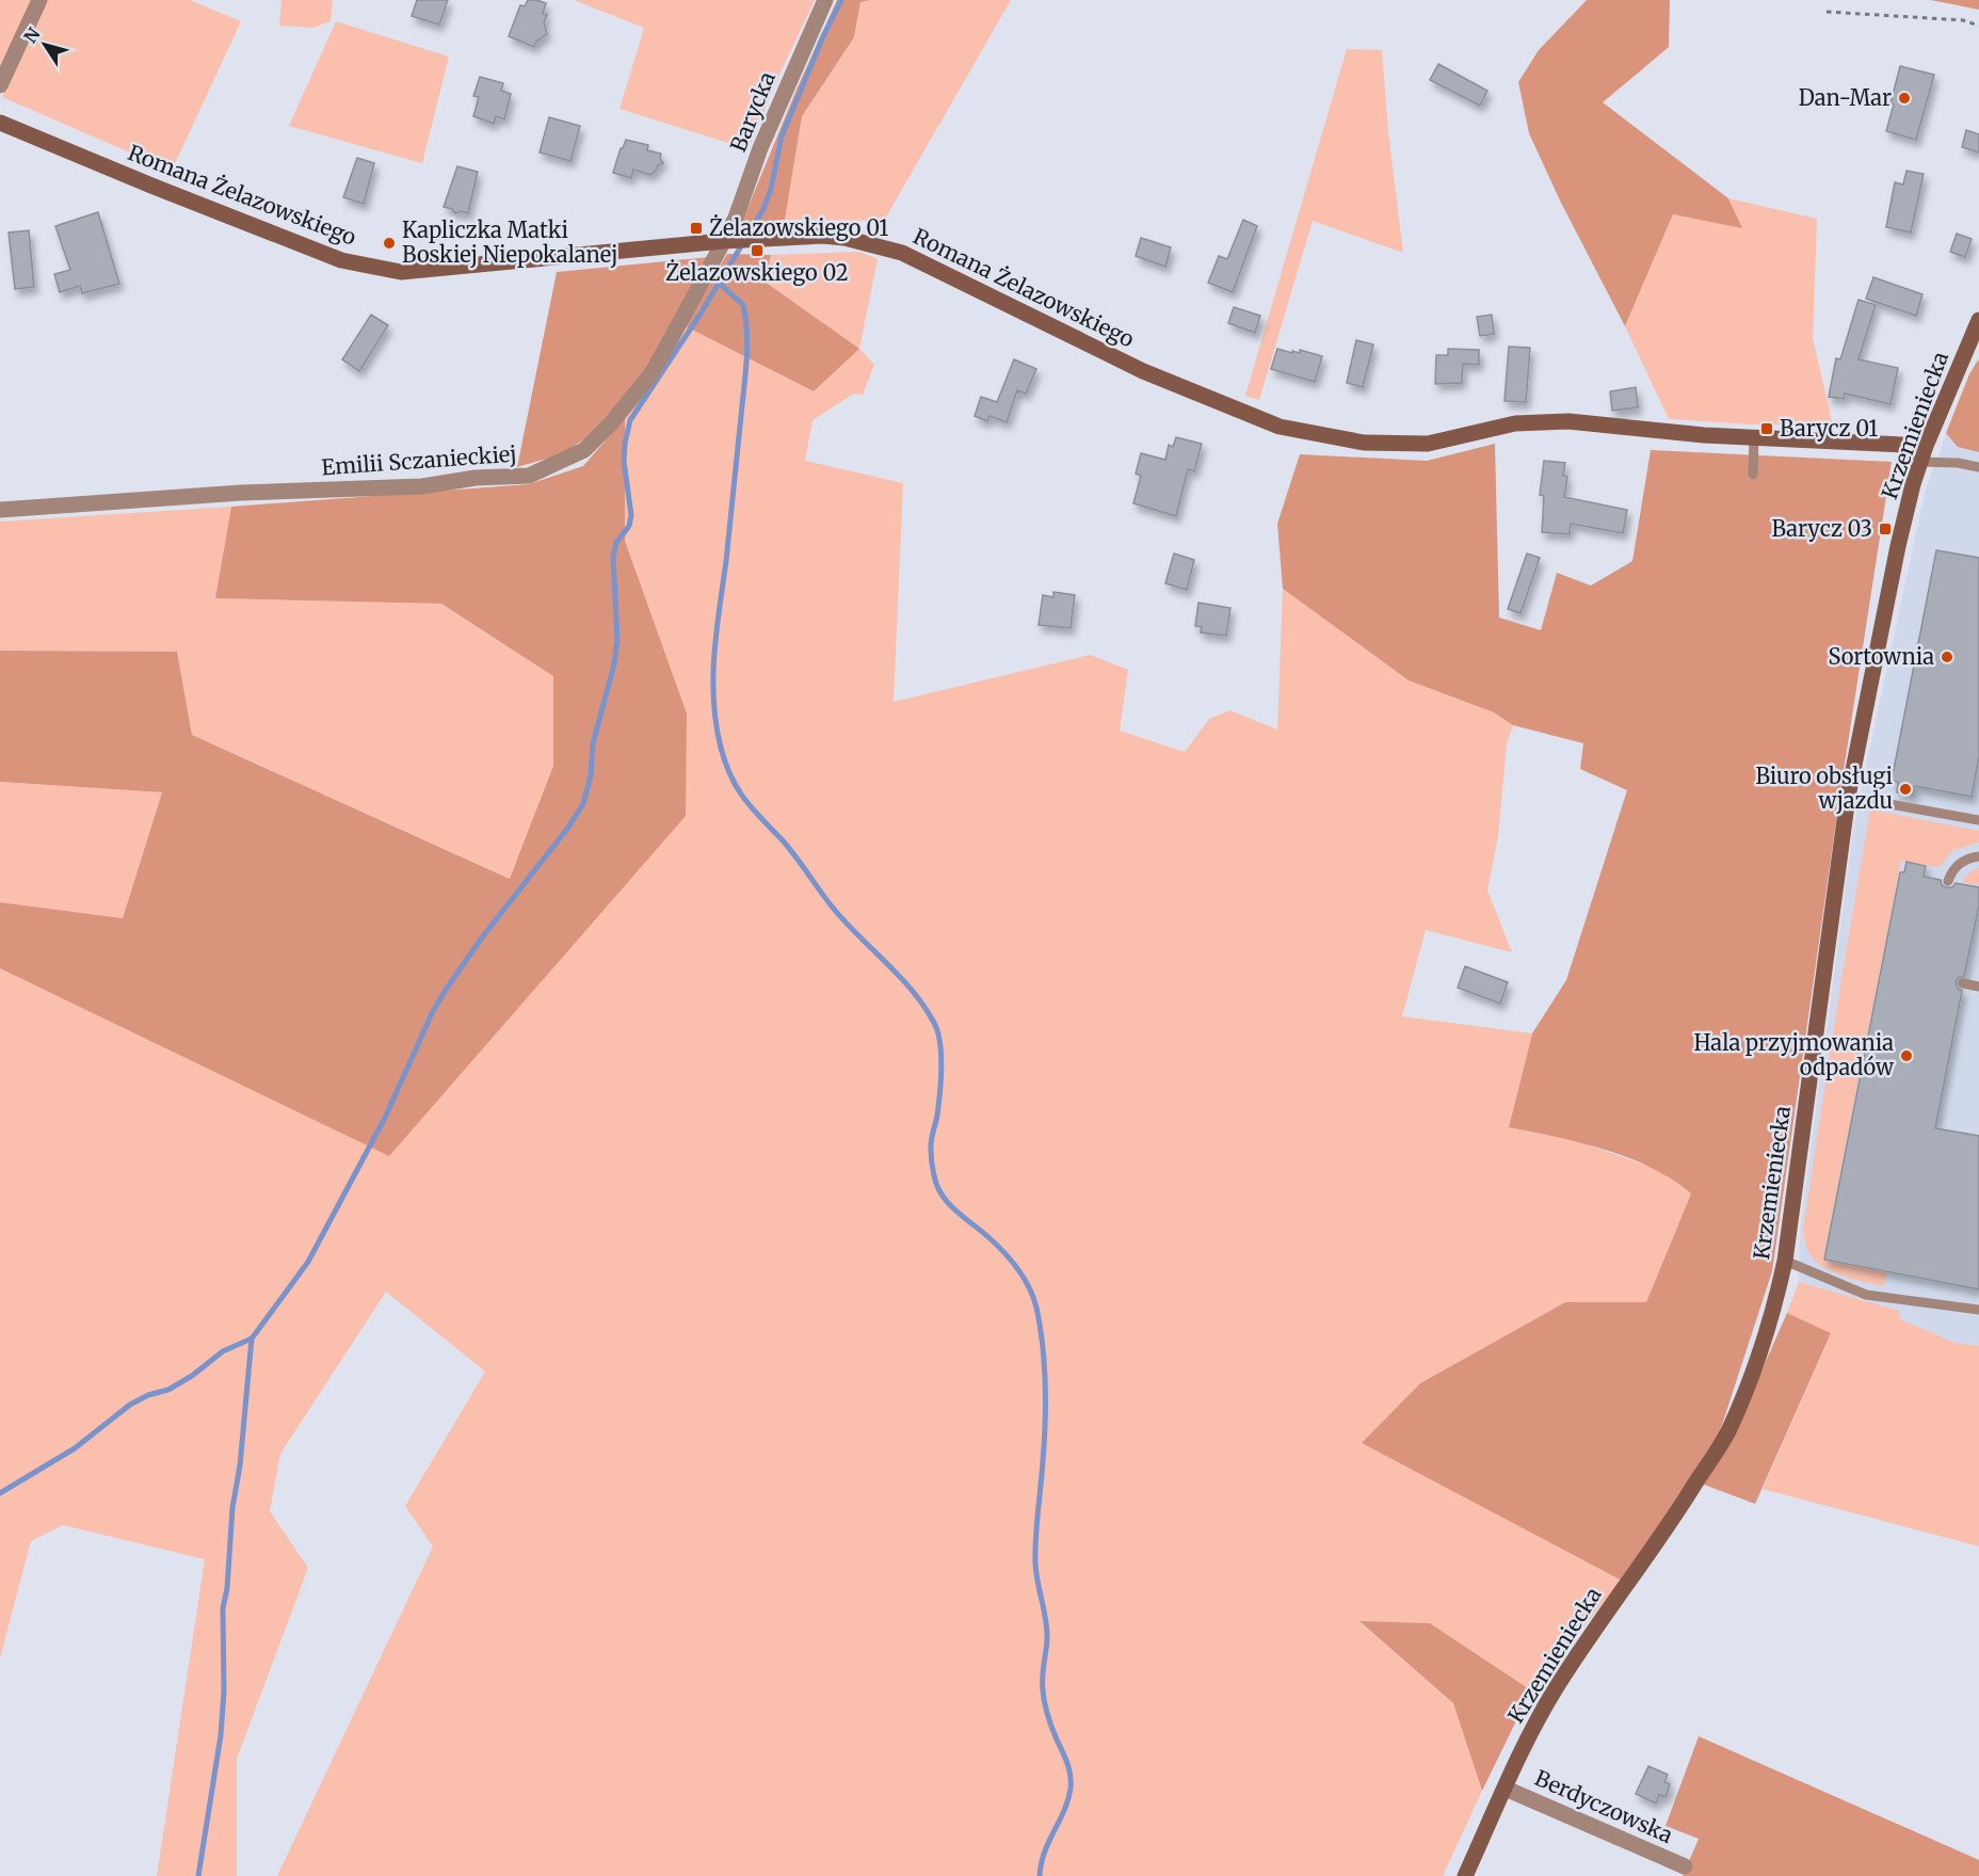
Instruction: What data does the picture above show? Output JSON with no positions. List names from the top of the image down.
{
  "streets": {
    "street": [
      "Barycka",
      "Romana Żelazowskiego",
      "Krzemieniecka",
      "Emilii Sczanieckiej",
      "Berdyczowska"
    ]
  },
  "crossings": [
    ["Barycka", "Romana Żelazowskiego"],
    ["Barycka", "Emilii Sczanieckiej"],
    ["Romana Żelazowskiego", "Krzemieniecka"],
    ["Romana Żelazowskiego", "Emilii Sczanieckiej"],
    ["Krzemieniecka", "Berdyczowska"]
  ],
  "places": {
    "other": [
      "Dan-Mar",
      "Kapliczka Matki Boskiej Niepokalanej",
      "Sortownia",
      "Biuro obsługi wjazdu",
      "Hala przyjmowania odpadów"
    ],
    "transit": [
      "Żelazowskiego 01",
      "Żelazowskiego 02",
      "Barycz 01",
      "Barycz 03"
    ]
  },
  "north": "top left"
}
